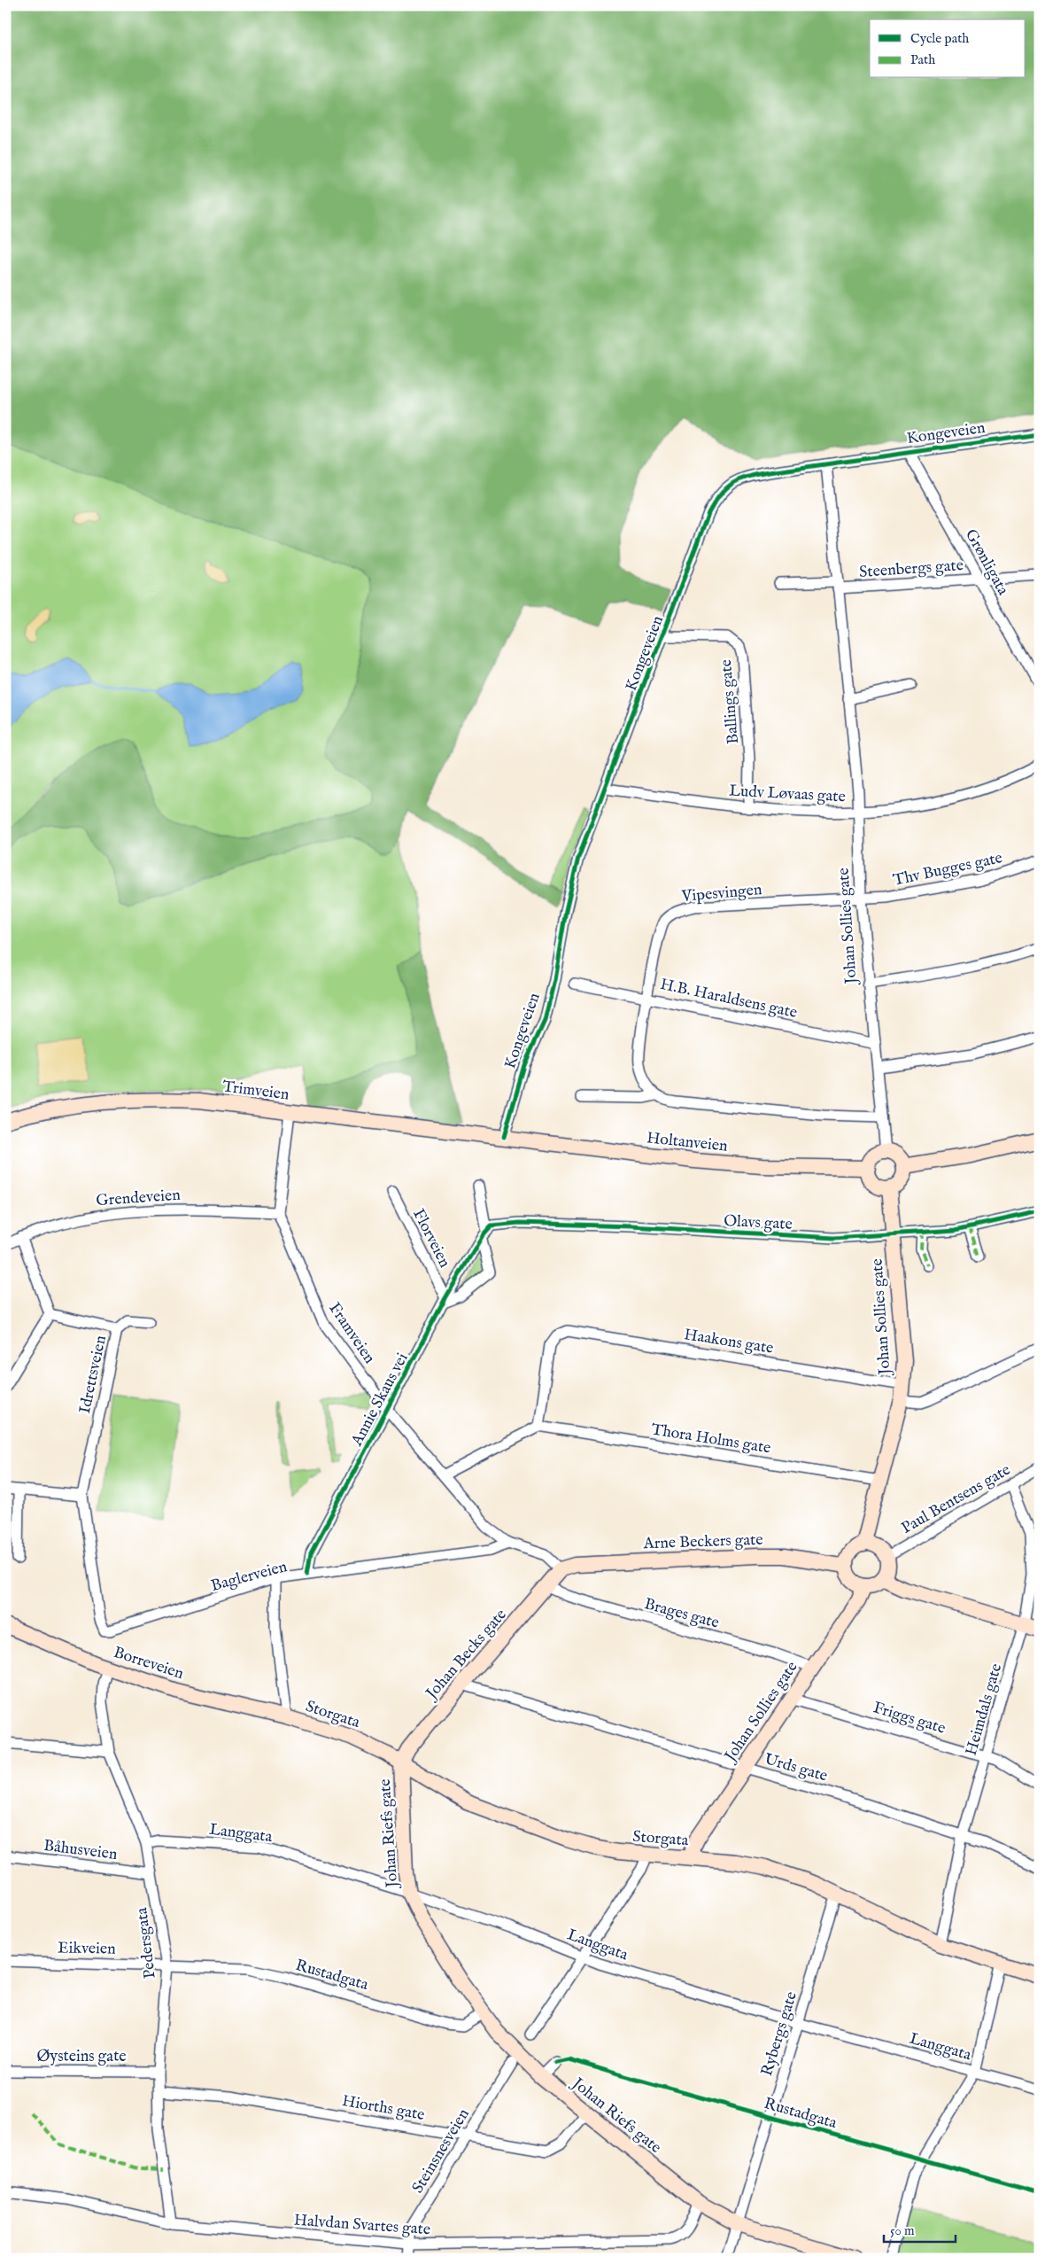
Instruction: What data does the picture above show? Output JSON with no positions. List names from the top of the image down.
{
  "streets": {
    "main road": [
      "Johan Sollies gate",
      "Trimveien",
      "Holtanveien",
      "Arne Beckers gate",
      "Johan Becks gate",
      "Borreveien",
      "Storgata",
      "Johan Riefs gate"
    ],
    "street": [
      "Kongeveien",
      "Grønligata",
      "Steenbergs gate",
      "Ballings gate",
      "Ludv Løvaas gate",
      "Thv Bugges gate",
      "Vipesvingen",
      "H.B. Haraldsens gate",
      "Grendeveien",
      "Olavs gate",
      "Florveien",
      "Framveien",
      "Haakons gate",
      "Idrettsveien",
      "Annie Skaus vei",
      "Thora Holms gate",
      "Paul Bentsens gate",
      "Baglerveien",
      "Brages gate",
      "Heimdals gate",
      "Friggs gate",
      "Urds gate",
      "Langgata",
      "Båhusveien",
      "Pedersgata",
      "Eikveien",
      "Rustadgata",
      "Rybergs gate",
      "Øysteins gate",
      "Hiorths gate",
      "Steinsnesveien",
      "Halvdan Svartes gate"
    ]
  },
  "crossings": [
    ["Kongeveien", "Grønligata"],
    ["Kongeveien", "Ballings gate"],
    ["Kongeveien", "Ludv Løvaas gate"],
    ["Kongeveien", "Johan Sollies gate"],
    ["Kongeveien", "Trimveien"],
    ["Kongeveien", "Holtanveien"],
    ["Grønligata", "Steenbergs gate"],
    ["Steenbergs gate", "Johan Sollies gate"],
    ["Ballings gate", "Ludv Løvaas gate"],
    ["Ludv Løvaas gate", "Johan Sollies gate"],
    ["Thv Bugges gate", "Vipesvingen"],
    ["Thv Bugges gate", "Johan Sollies gate"],
    ["Vipesvingen", "Johan Sollies gate"],
    ["Vipesvingen", "H.B. Haraldsens gate"],
    ["Johan Sollies gate", "H.B. Haraldsens gate"],
    ["Johan Sollies gate", "Holtanveien"],
    ["Johan Sollies gate", "Olavs gate"],
    ["Johan Sollies gate", "Haakons gate"],
    ["Johan Sollies gate", "Thora Holms gate"],
    ["Johan Sollies gate", "Paul Bentsens gate"],
    ["Johan Sollies gate", "Arne Beckers gate"],
    ["Johan Sollies gate", "Brages gate"],
    ["Johan Sollies gate", "Storgata"],
    ["Johan Sollies gate", "Friggs gate"],
    ["Johan Sollies gate", "Urds gate"],
    ["Trimveien", "Holtanveien"],
    ["Trimveien", "Framveien"],
    ["Grendeveien", "Framveien"],
    ["Olavs gate", "Annie Skaus vei"],
    ["Florveien", "Annie Skaus vei"],
    ["Framveien", "Annie Skaus vei"],
    ["Framveien", "Arne Beckers gate"],
    ["Framveien", "Baglerveien"],
    ["Framveien", "Johan Becks gate"],
    ["Haakons gate", "Thora Holms gate"],
    ["Idrettsveien", "Baglerveien"],
    ["Annie Skaus vei", "Baglerveien"],
    ["Paul Bentsens gate", "Arne Beckers gate"],
    ["Paul Bentsens gate", "Heimdals gate"],
    ["Arne Beckers gate", "Johan Becks gate"],
    ["Brages gate", "Johan Becks gate"],
    ["Johan Becks gate", "Storgata"],
    ["Johan Becks gate", "Urds gate"],
    ["Johan Becks gate", "Johan Riefs gate"],
    ["Borreveien", "Storgata"],
    ["Borreveien", "Pedersgata"],
    ["Heimdals gate", "Storgata"],
    ["Heimdals gate", "Friggs gate"],
    ["Heimdals gate", "Urds gate"],
    ["Storgata", "Johan Riefs gate"],
    ["Storgata", "Rybergs gate"],
    ["Langgata", "Johan Riefs gate"],
    ["Langgata", "Pedersgata"],
    ["Langgata", "Rybergs gate"],
    ["Johan Riefs gate", "Rustadgata"],
    ["Johan Riefs gate", "Rybergs gate"],
    ["Johan Riefs gate", "Hiorths gate"],
    ["Johan Riefs gate", "Halvdan Svartes gate"],
    ["Båhusveien", "Pedersgata"],
    ["Pedersgata", "Eikveien"],
    ["Pedersgata", "Rustadgata"],
    ["Pedersgata", "Øysteins gate"],
    ["Pedersgata", "Hiorths gate"],
    ["Pedersgata", "Halvdan Svartes gate"],
    ["Eikveien", "Rustadgata"],
    ["Hiorths gate", "Steinsnesveien"],
    ["Steinsnesveien", "Halvdan Svartes gate"]
  ],
  "legend": ["Cycle path", "Path"],
  "scale_bar": "50 m"
}
